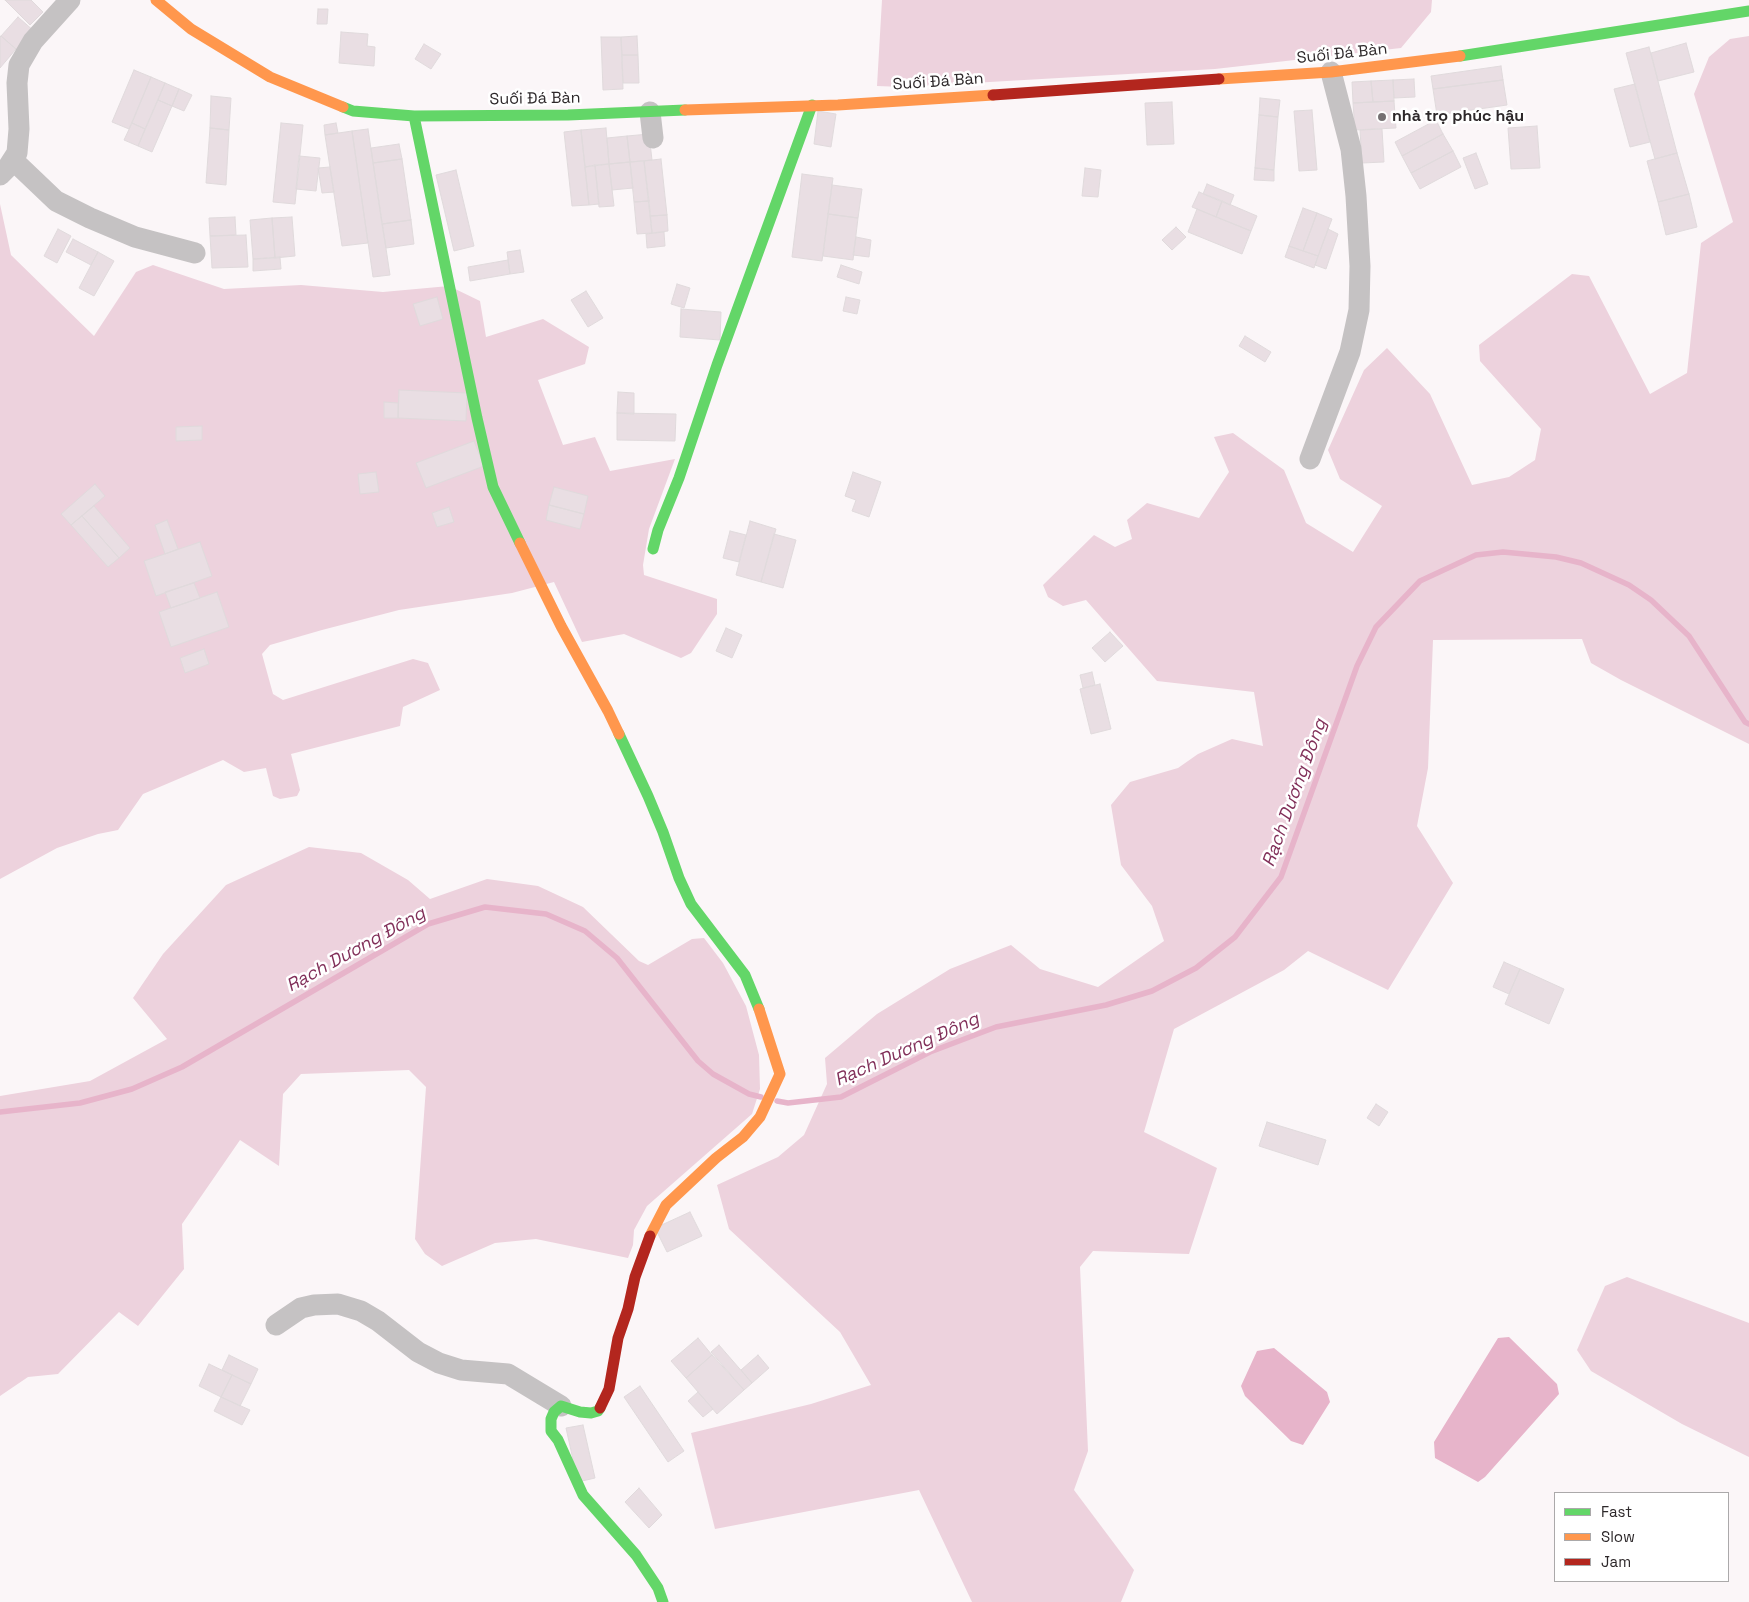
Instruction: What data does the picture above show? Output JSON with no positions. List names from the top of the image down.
{
  "streets": {
    "street": ["Suối Đá Bàn"]
  },
  "water": ["Rạch Dương Đông"],
  "places": ["nhà trọ phúc hậu"],
  "legend": ["Fast", "Slow", "Jam"]
}
